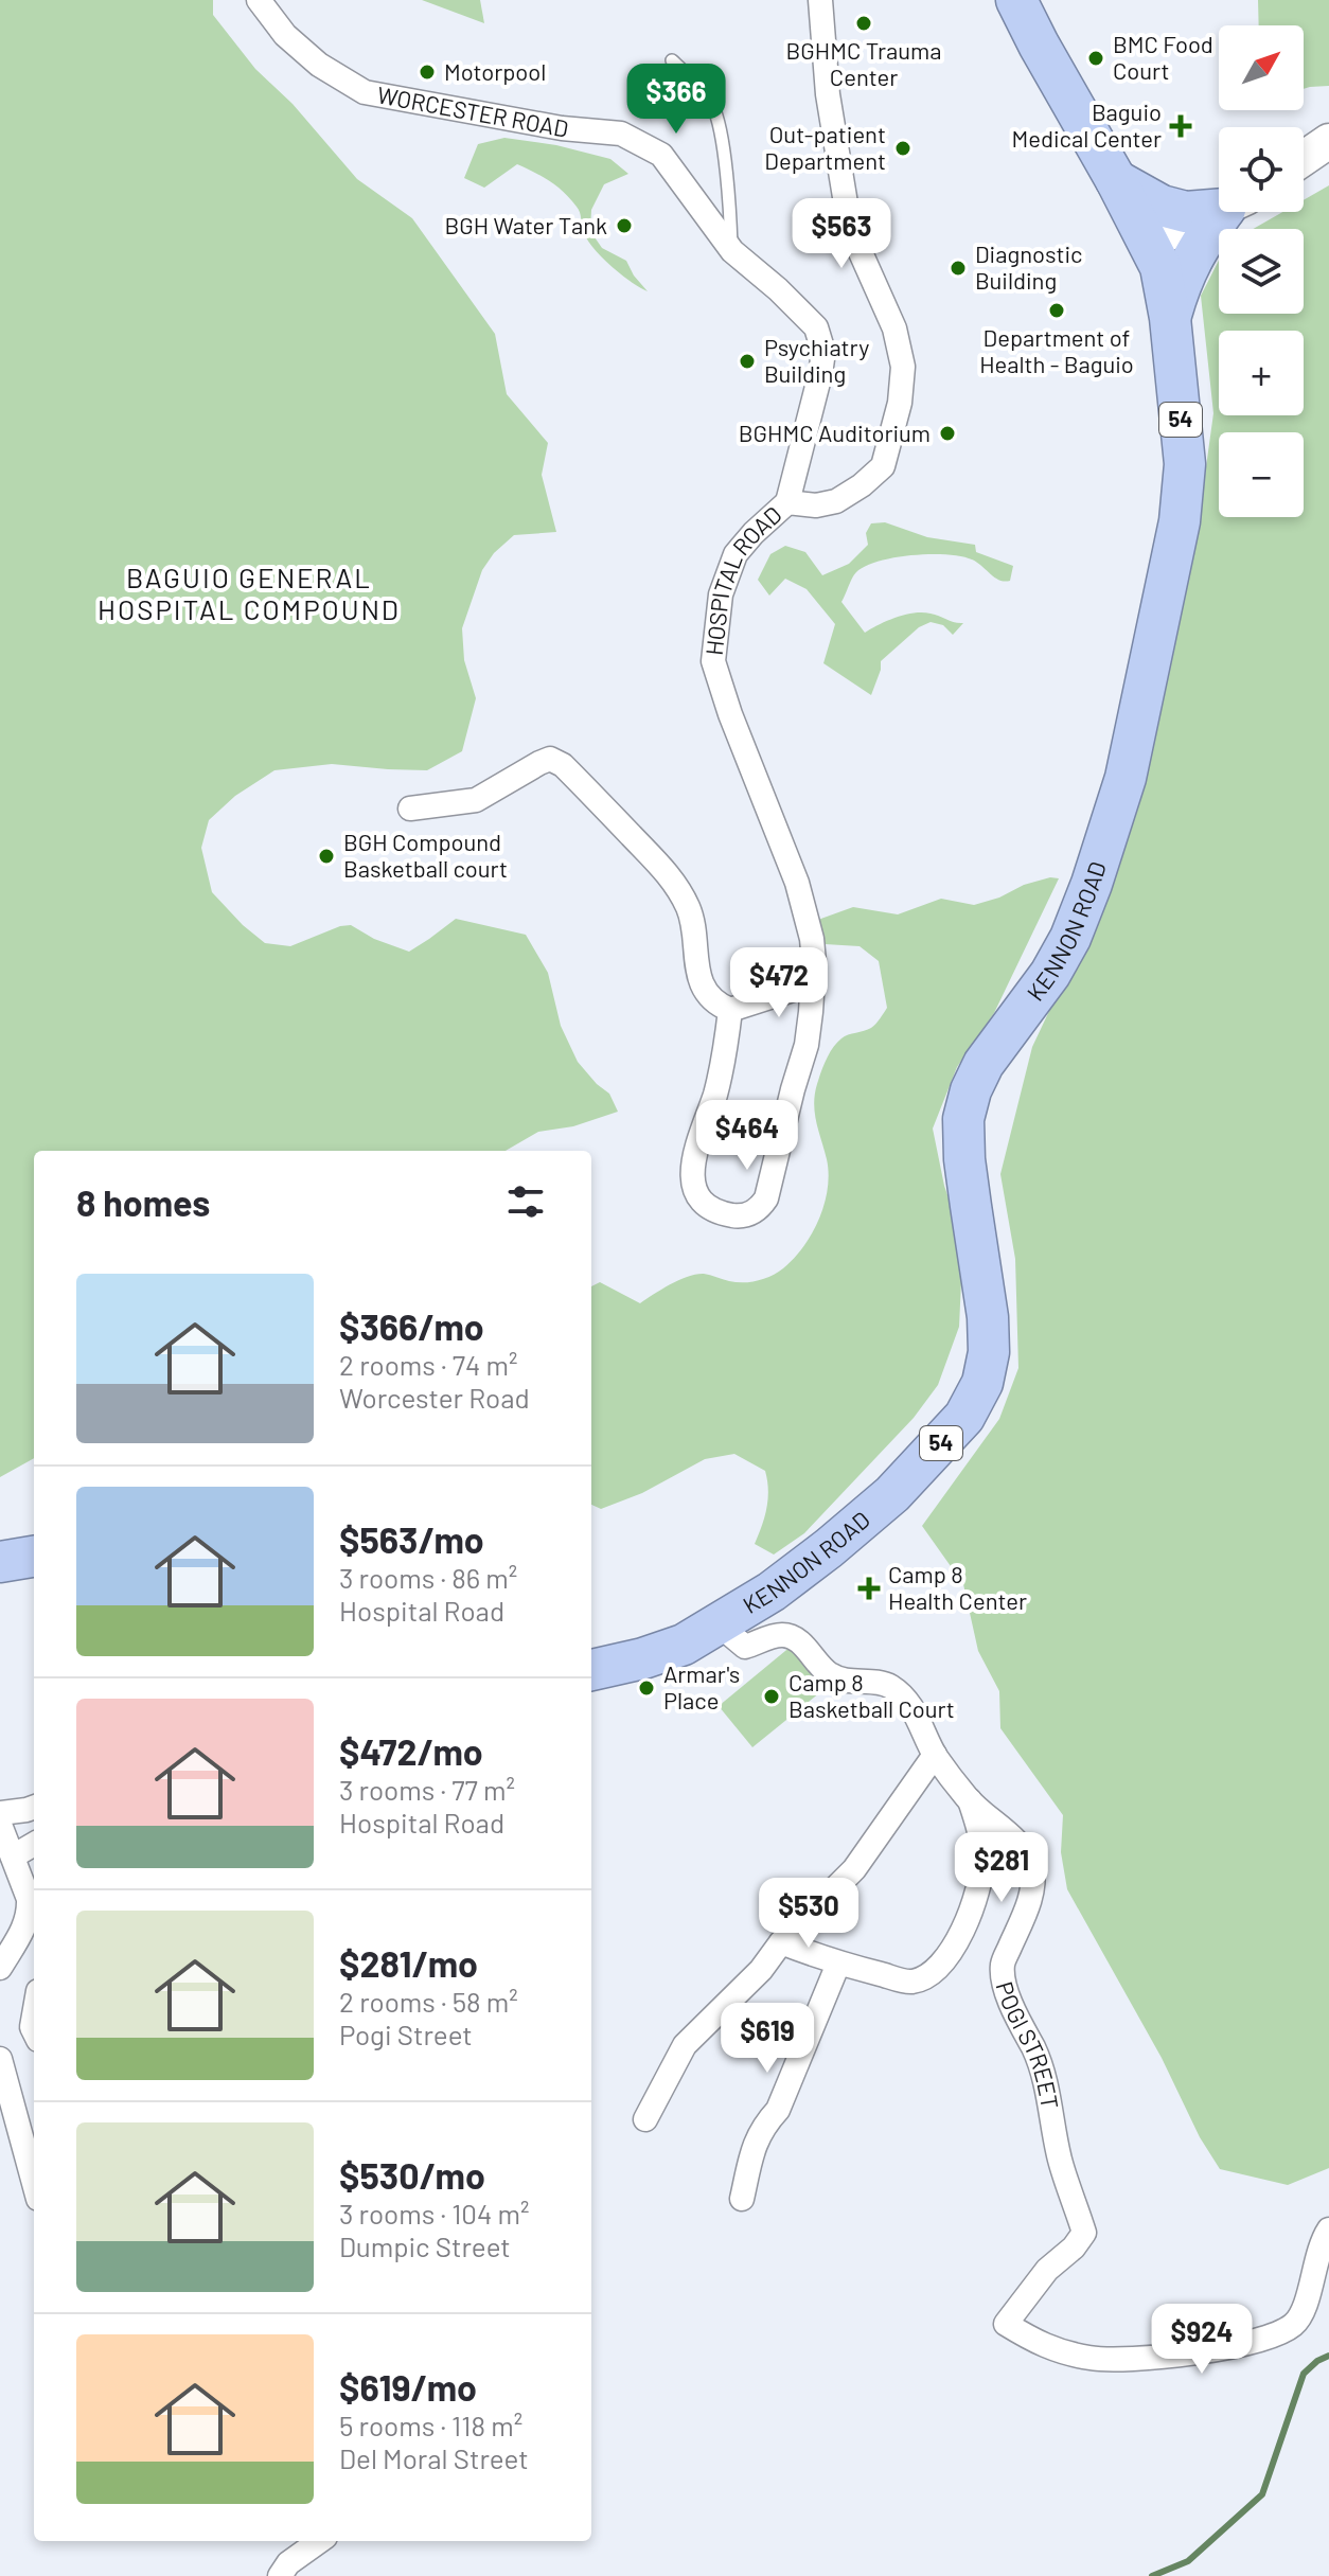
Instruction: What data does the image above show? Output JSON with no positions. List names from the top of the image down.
{
  "streets": {
    "highway": ["54", "KENNON ROAD"],
    "street": ["WORCESTER ROAD", "HOSPITAL ROAD", "POGI STREET"]
  },
  "crossings": [
    ["WORCESTER ROAD", "HOSPITAL ROAD"],
    ["KENNON ROAD", "POGI STREET"]
  ],
  "districts": ["BAGUIO GENERAL HOSPITAL COMPOUND"],
  "places": {
    "other": [
      "BGHMC Trauma Center",
      "BMC Food Court",
      "Motorpool",
      "Out-patient Department",
      "BGH Water Tank",
      "Diagnostic Building",
      "Department of Health - Baguio",
      "Psychiatry Building",
      "BGHMC Auditorium",
      "BGH Compound Basketball court",
      "Armar's Place",
      "Camp 8 Basketball Court"
    ],
    "health": ["Baguio Medical Center", "Camp 8 Health Center"]
  },
  "north": "top right",
  "page": {
    "map_buttons": ["+", "−"],
    "price": [
      "$366",
      "$563",
      "$472",
      "$464",
      "$281",
      "$530",
      "$619",
      "$924"
    ],
    "heading": "8 homes",
    "list": [
      {
        "name": "$366/mo",
        "note": "2 rooms · 74 m² · Worcester Road"
      },
      {
        "name": "$563/mo",
        "note": "3 rooms · 86 m² · Hospital Road"
      },
      {
        "name": "$472/mo",
        "note": "3 rooms · 77 m² · Hospital Road"
      },
      {
        "name": "$281/mo",
        "note": "2 rooms · 58 m² · Pogi Street"
      },
      {
        "name": "$530/mo",
        "note": "3 rooms · 104 m² · Dumpic Street"
      },
      {
        "name": "$619/mo",
        "note": "5 rooms · 118 m² · Del Moral Street"
      }
    ]
  }
}
